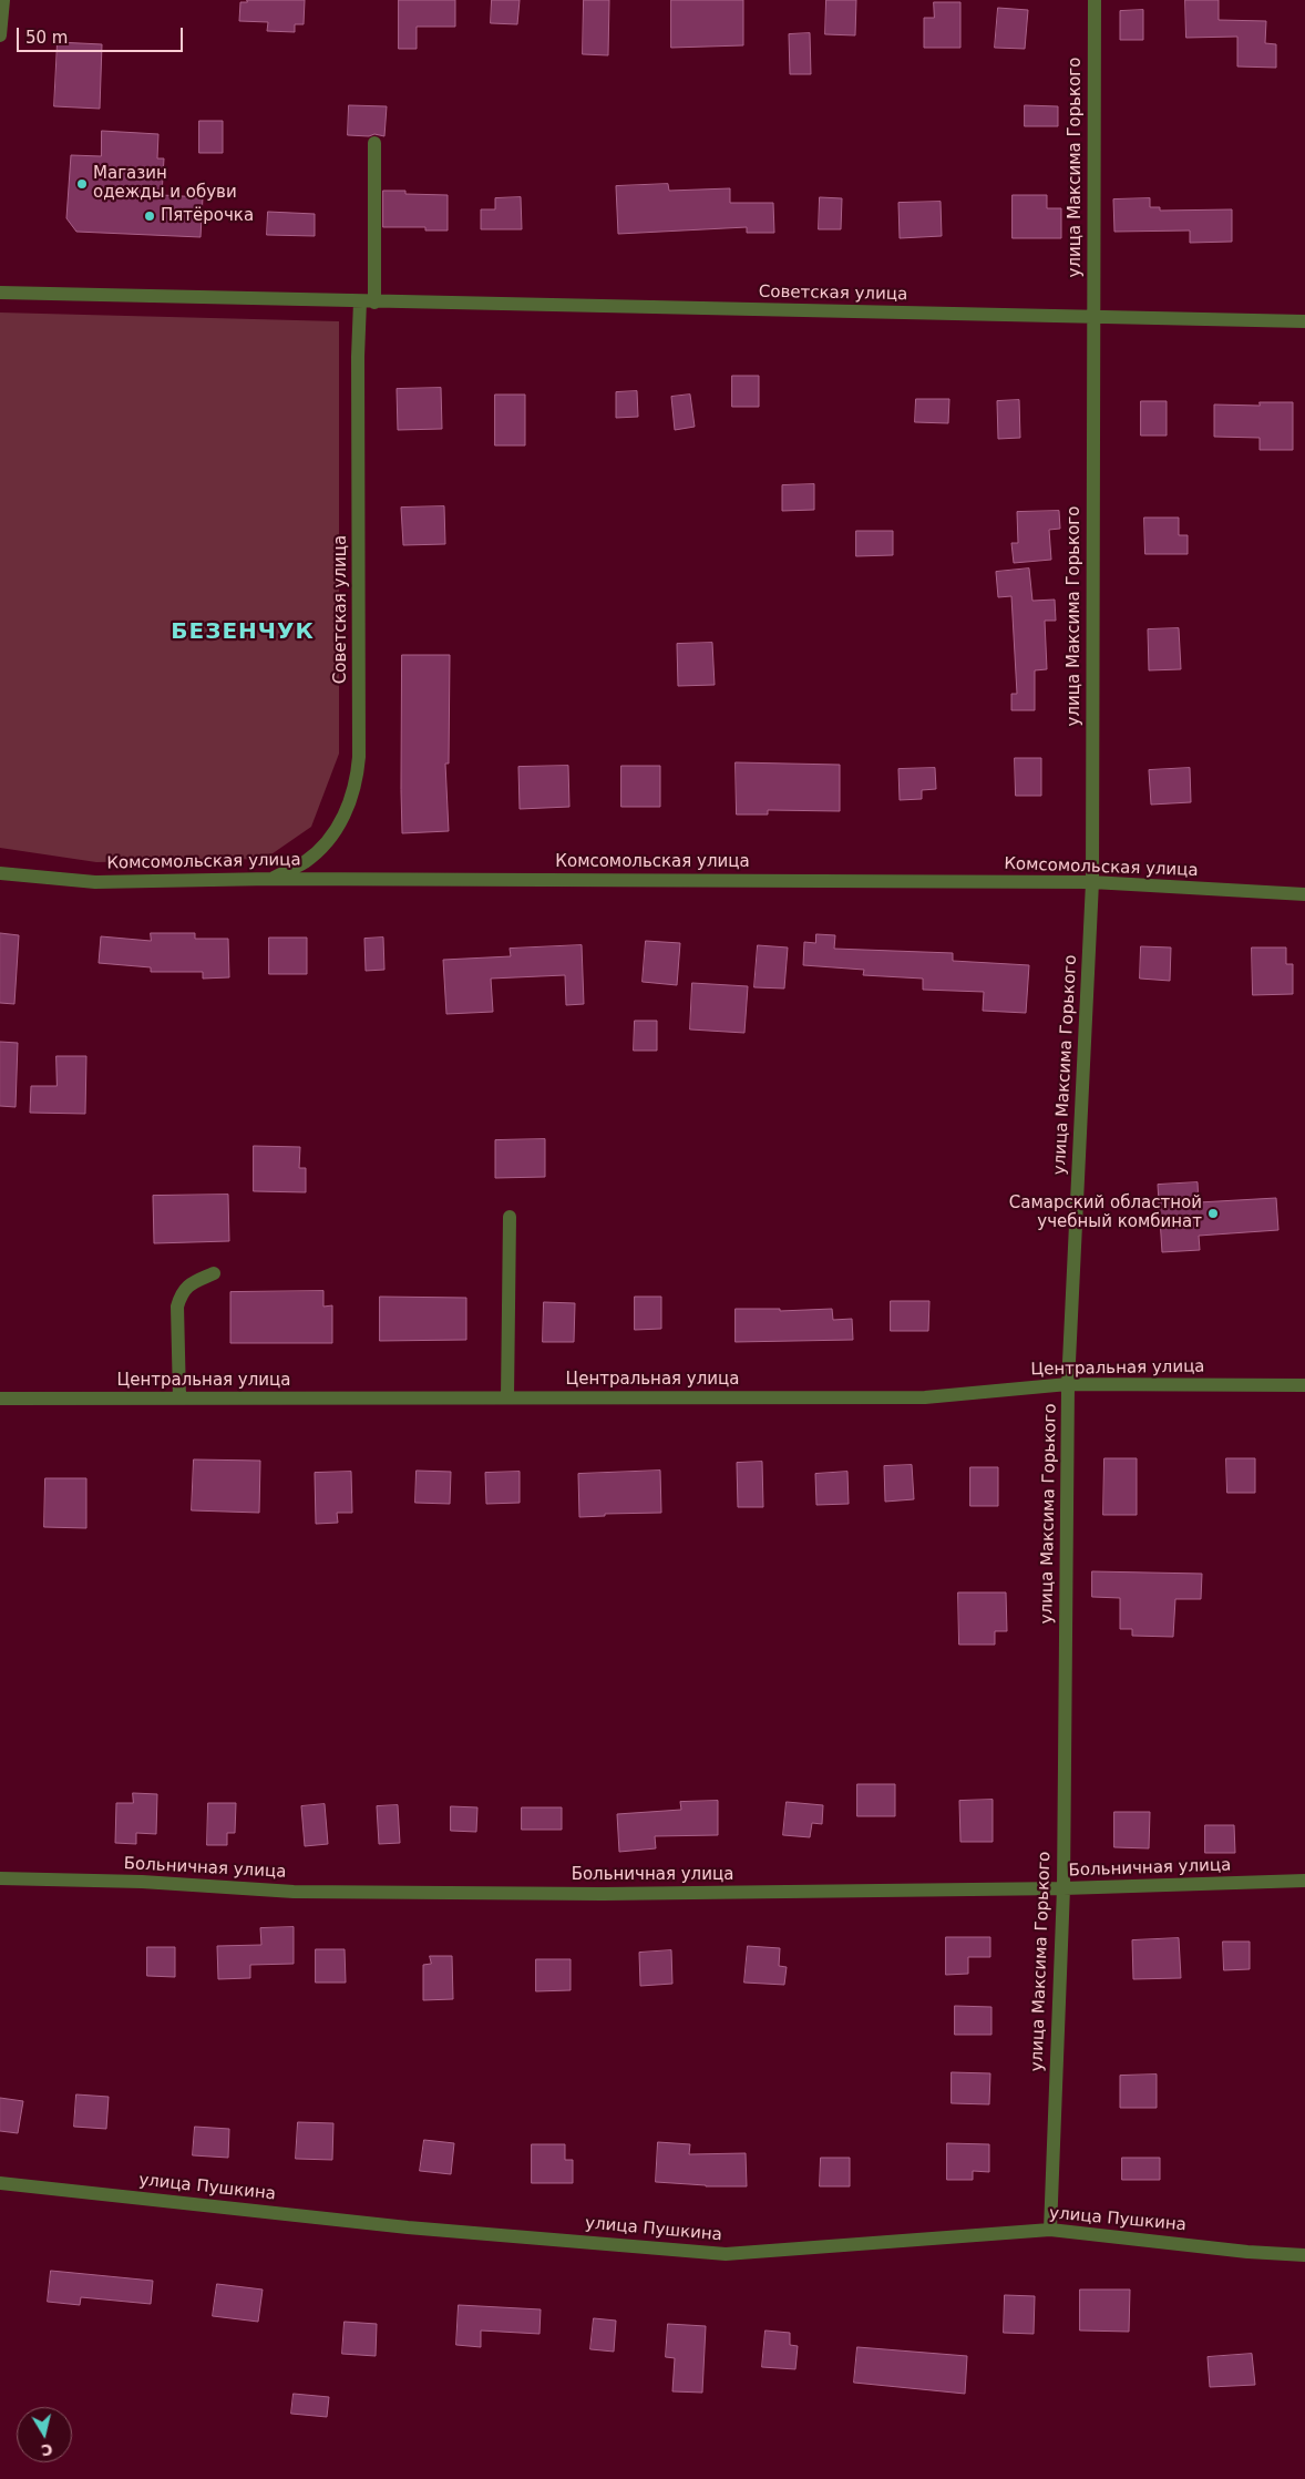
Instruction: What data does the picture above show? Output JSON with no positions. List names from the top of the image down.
{
  "streets": {
    "street": [
      "улица Максима Горького",
      "Советская улица",
      "Комсомольская улица",
      "Центральная улица",
      "Больничная улица",
      "улица Пушкина"
    ]
  },
  "crossings": [
    ["улица Максима Горького", "Советская улица"],
    ["улица Максима Горького", "Комсомольская улица"],
    ["улица Максима Горького", "Центральная улица"],
    ["улица Максима Горького", "Больничная улица"],
    ["улица Максима Горького", "улица Пушкина"],
    ["Советская улица", "Комсомольская улица"]
  ],
  "districts": ["БЕЗЕНЧУК"],
  "places": ["Магазин одежды и обуви", "Пятёрочка", "Самарский областной учебный комбинат"],
  "scale_bar": "50 m",
  "north": "bottom"
}
